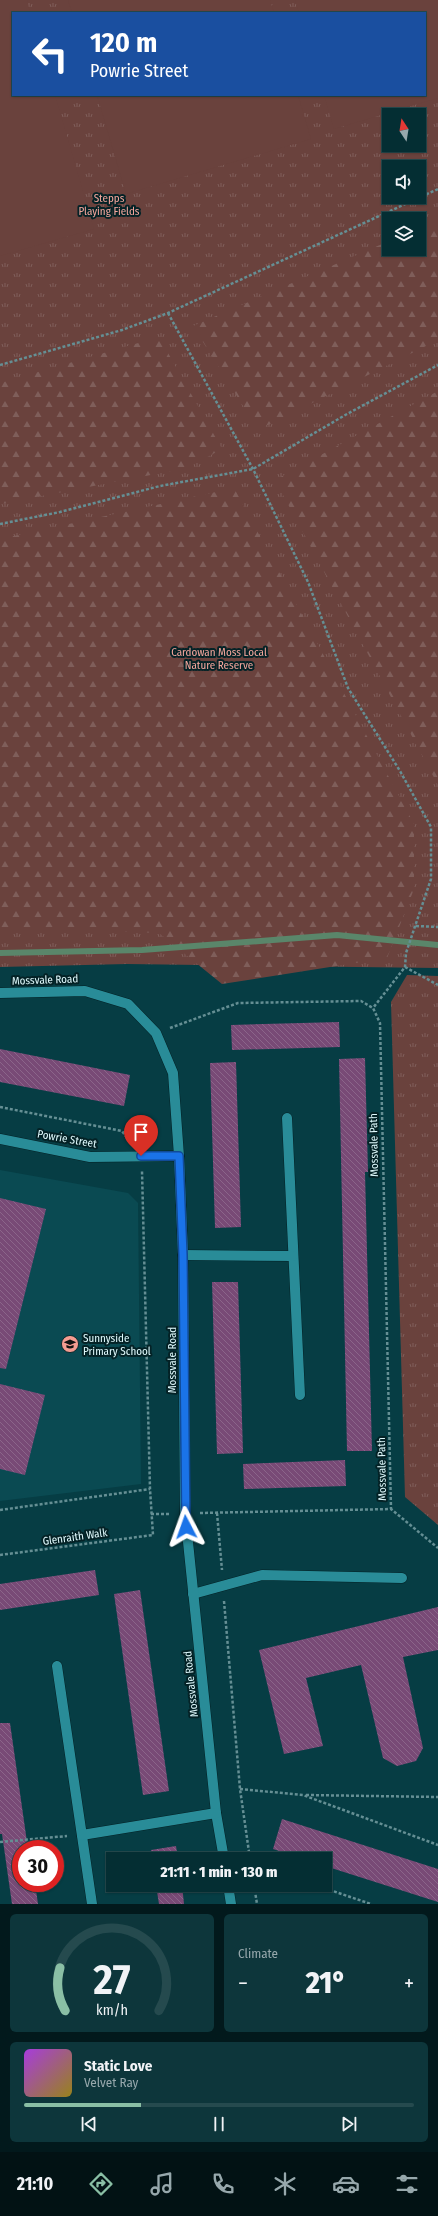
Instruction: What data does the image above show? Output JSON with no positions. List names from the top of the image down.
{
  "streets": {
    "street": ["Mossvale Road", "Powrie Street"],
    "path": ["Mossvale Path", "Glenraith Walk"]
  },
  "crossings": [
    ["Mossvale Road", "Powrie Street"]
  ],
  "parks": ["Stepps Playing Fields", "Cardowan Moss Local Nature Reserve"],
  "places": {
    "school or university": ["Sunnyside Primary School"]
  },
  "north": "top",
  "page": {
    "turn": ["120 m", "Powrie Street"],
    "limit": "30",
    "trip": "21:11 · 1 min · 130 m",
    "tile": "Climate",
    "heat": ["−", "21°", "+"],
    "song": ["Static Love", "Velvet Ray"],
    "tabs": "21:10",
    "gauge": ["27", "km/h"]
  }
}
